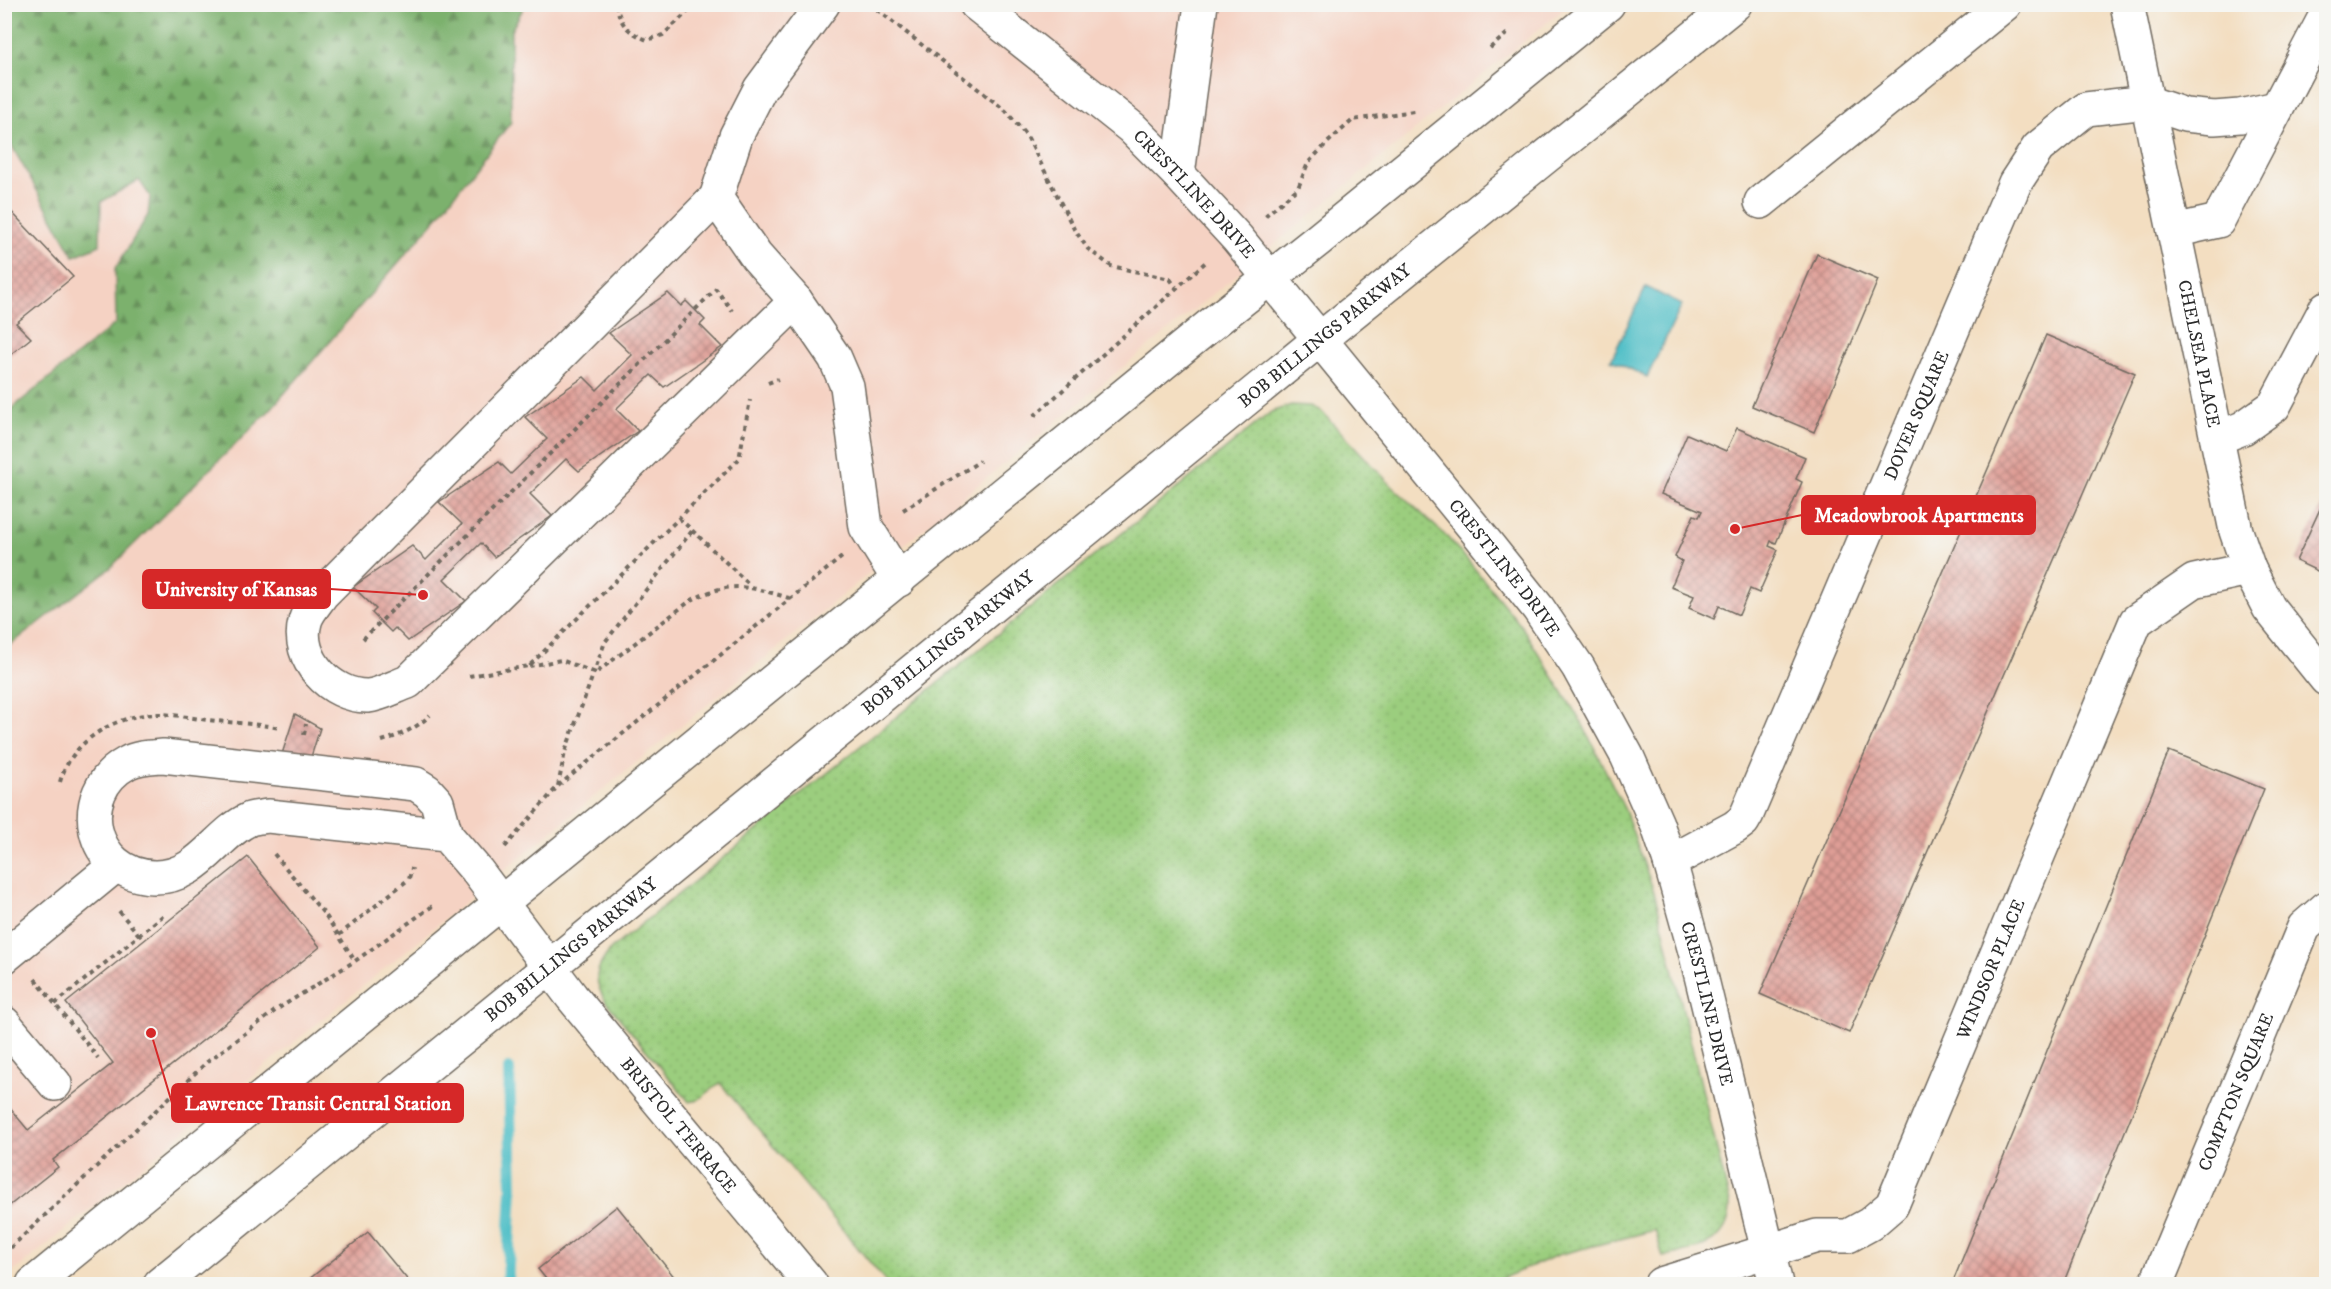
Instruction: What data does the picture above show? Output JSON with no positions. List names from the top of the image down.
{
  "streets": {
    "main road": [
      "CRESTLINE DRIVE",
      "BOB BILLINGS PARKWAY",
      "CHELSEA PLACE",
      "DOVER SQUARE",
      "WINDSOR PLACE",
      "COMPTON SQUARE",
      "BRISTOL TERRACE"
    ]
  },
  "crossings": [
    ["CRESTLINE DRIVE", "BOB BILLINGS PARKWAY"],
    ["CRESTLINE DRIVE", "DOVER SQUARE"],
    ["CRESTLINE DRIVE", "WINDSOR PLACE"],
    ["BOB BILLINGS PARKWAY", "BRISTOL TERRACE"],
    ["CHELSEA PLACE", "DOVER SQUARE"],
    ["CHELSEA PLACE", "WINDSOR PLACE"]
  ],
  "places": ["Meadowbrook Apartments", "University of Kansas", "Lawrence Transit Central Station"]
}
